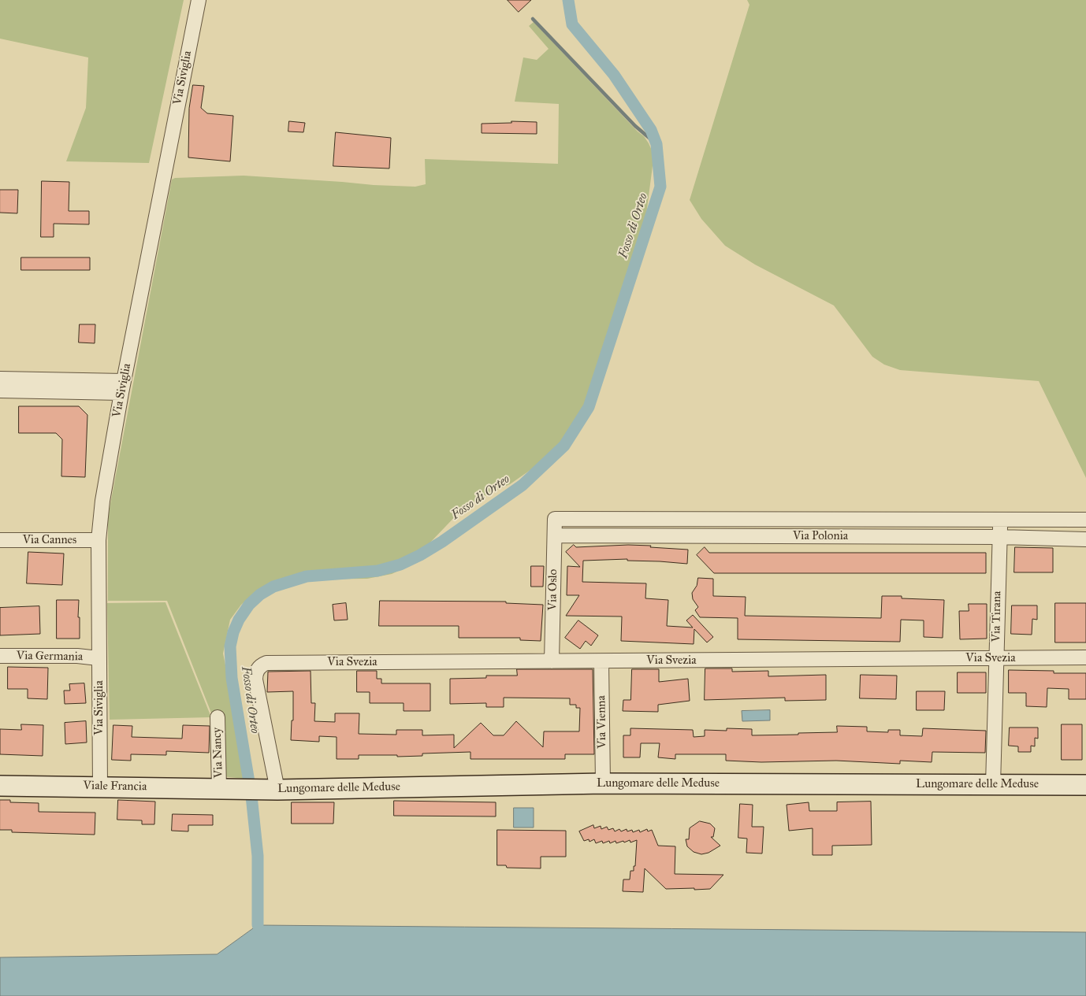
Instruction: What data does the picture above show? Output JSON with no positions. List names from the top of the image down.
{
  "streets": {
    "main road": ["Lungomare delle Meduse", "Viale Francia"],
    "street": [
      "Via Siviglia",
      "Via Polonia",
      "Via Cannes",
      "Via Oslo",
      "Via Tirana",
      "Via Germania",
      "Via Svezia",
      "Via Vienna",
      "Via Nancy"
    ]
  },
  "crossings": [
    ["Via Siviglia", "Via Cannes"],
    ["Via Siviglia", "Via Germania"],
    ["Via Siviglia", "Viale Francia"],
    ["Via Polonia", "Via Oslo"],
    ["Via Polonia", "Via Tirana"],
    ["Via Oslo", "Via Svezia"],
    ["Via Tirana", "Via Svezia"],
    ["Via Tirana", "Lungomare delle Meduse"],
    ["Via Svezia", "Via Vienna"],
    ["Via Svezia", "Lungomare delle Meduse"],
    ["Via Vienna", "Lungomare delle Meduse"],
    ["Via Nancy", "Lungomare delle Meduse"],
    ["Via Nancy", "Viale Francia"],
    ["Lungomare delle Meduse", "Viale Francia"]
  ],
  "water": ["Fosso di Orteo"]
}
